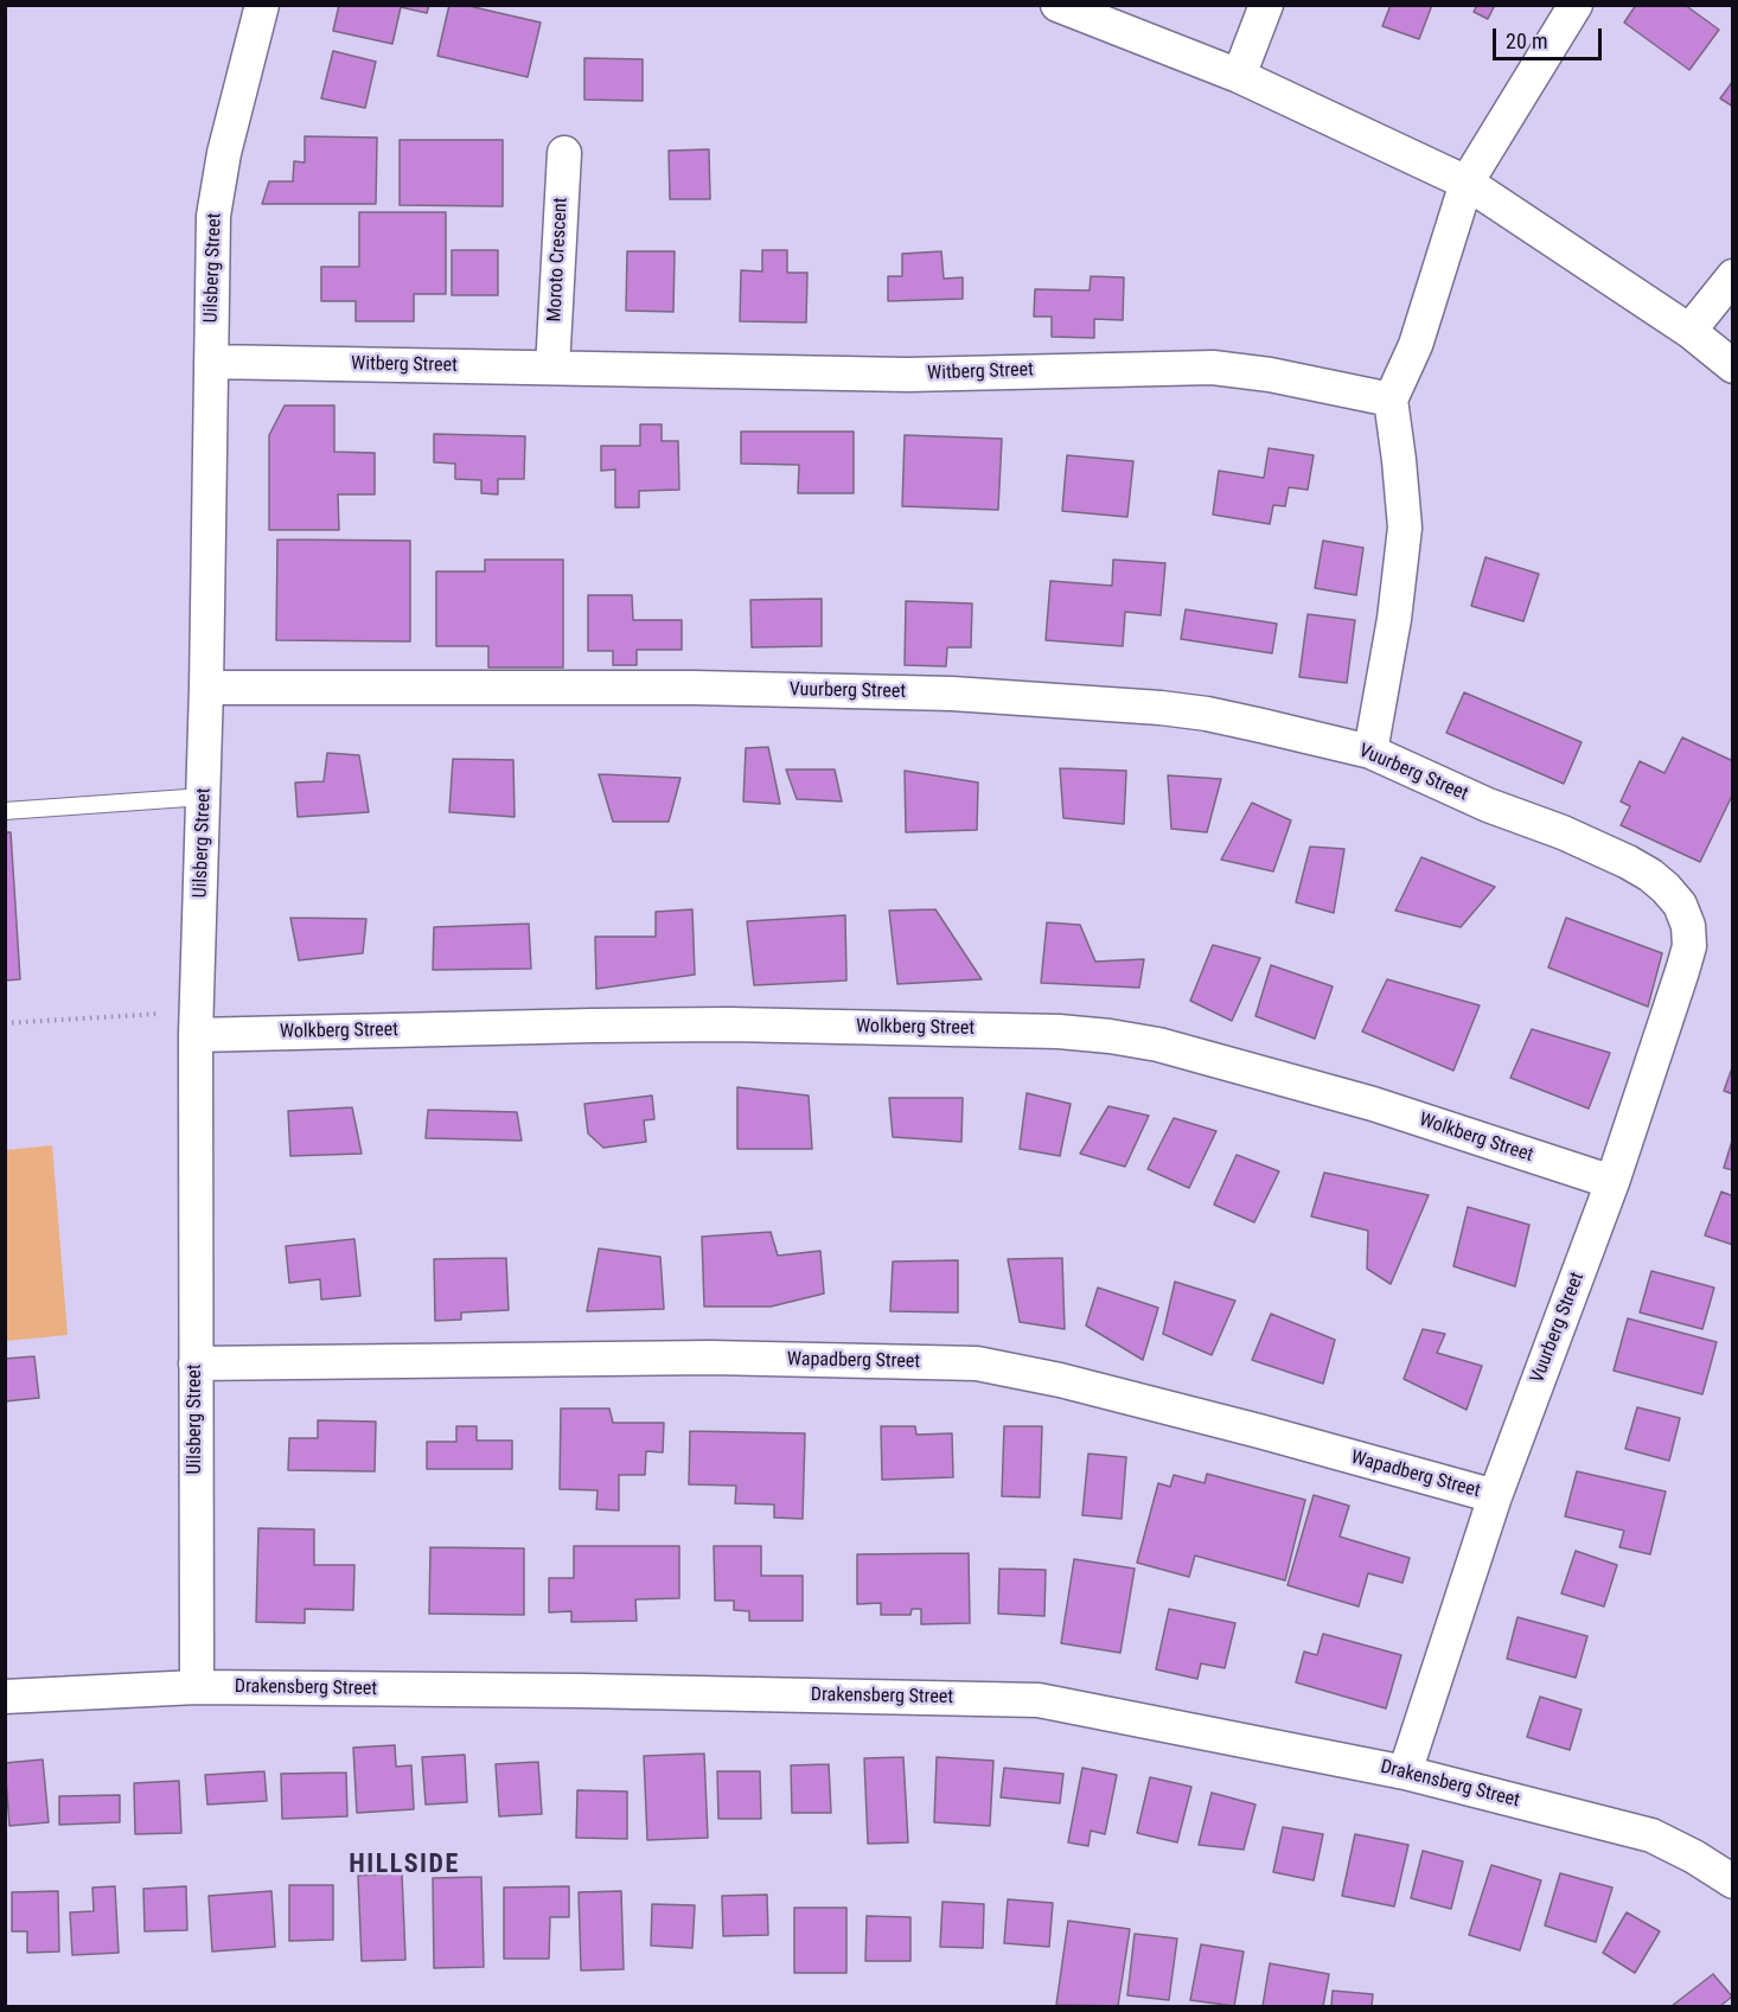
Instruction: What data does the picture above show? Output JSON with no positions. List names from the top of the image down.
{
  "streets": {
    "street": [
      "Moroto Crescent",
      "Uilsberg Street",
      "Witberg Street",
      "Vuurberg Street",
      "Wolkberg Street",
      "Wapadberg Street",
      "Drakensberg Street"
    ]
  },
  "crossings": [
    ["Moroto Crescent", "Witberg Street"],
    ["Uilsberg Street", "Witberg Street"],
    ["Uilsberg Street", "Vuurberg Street"],
    ["Uilsberg Street", "Wolkberg Street"],
    ["Uilsberg Street", "Wapadberg Street"],
    ["Uilsberg Street", "Drakensberg Street"],
    ["Vuurberg Street", "Wolkberg Street"],
    ["Vuurberg Street", "Wapadberg Street"],
    ["Vuurberg Street", "Drakensberg Street"]
  ],
  "districts": ["HILLSIDE"],
  "scale_bar": "20 m"
}
